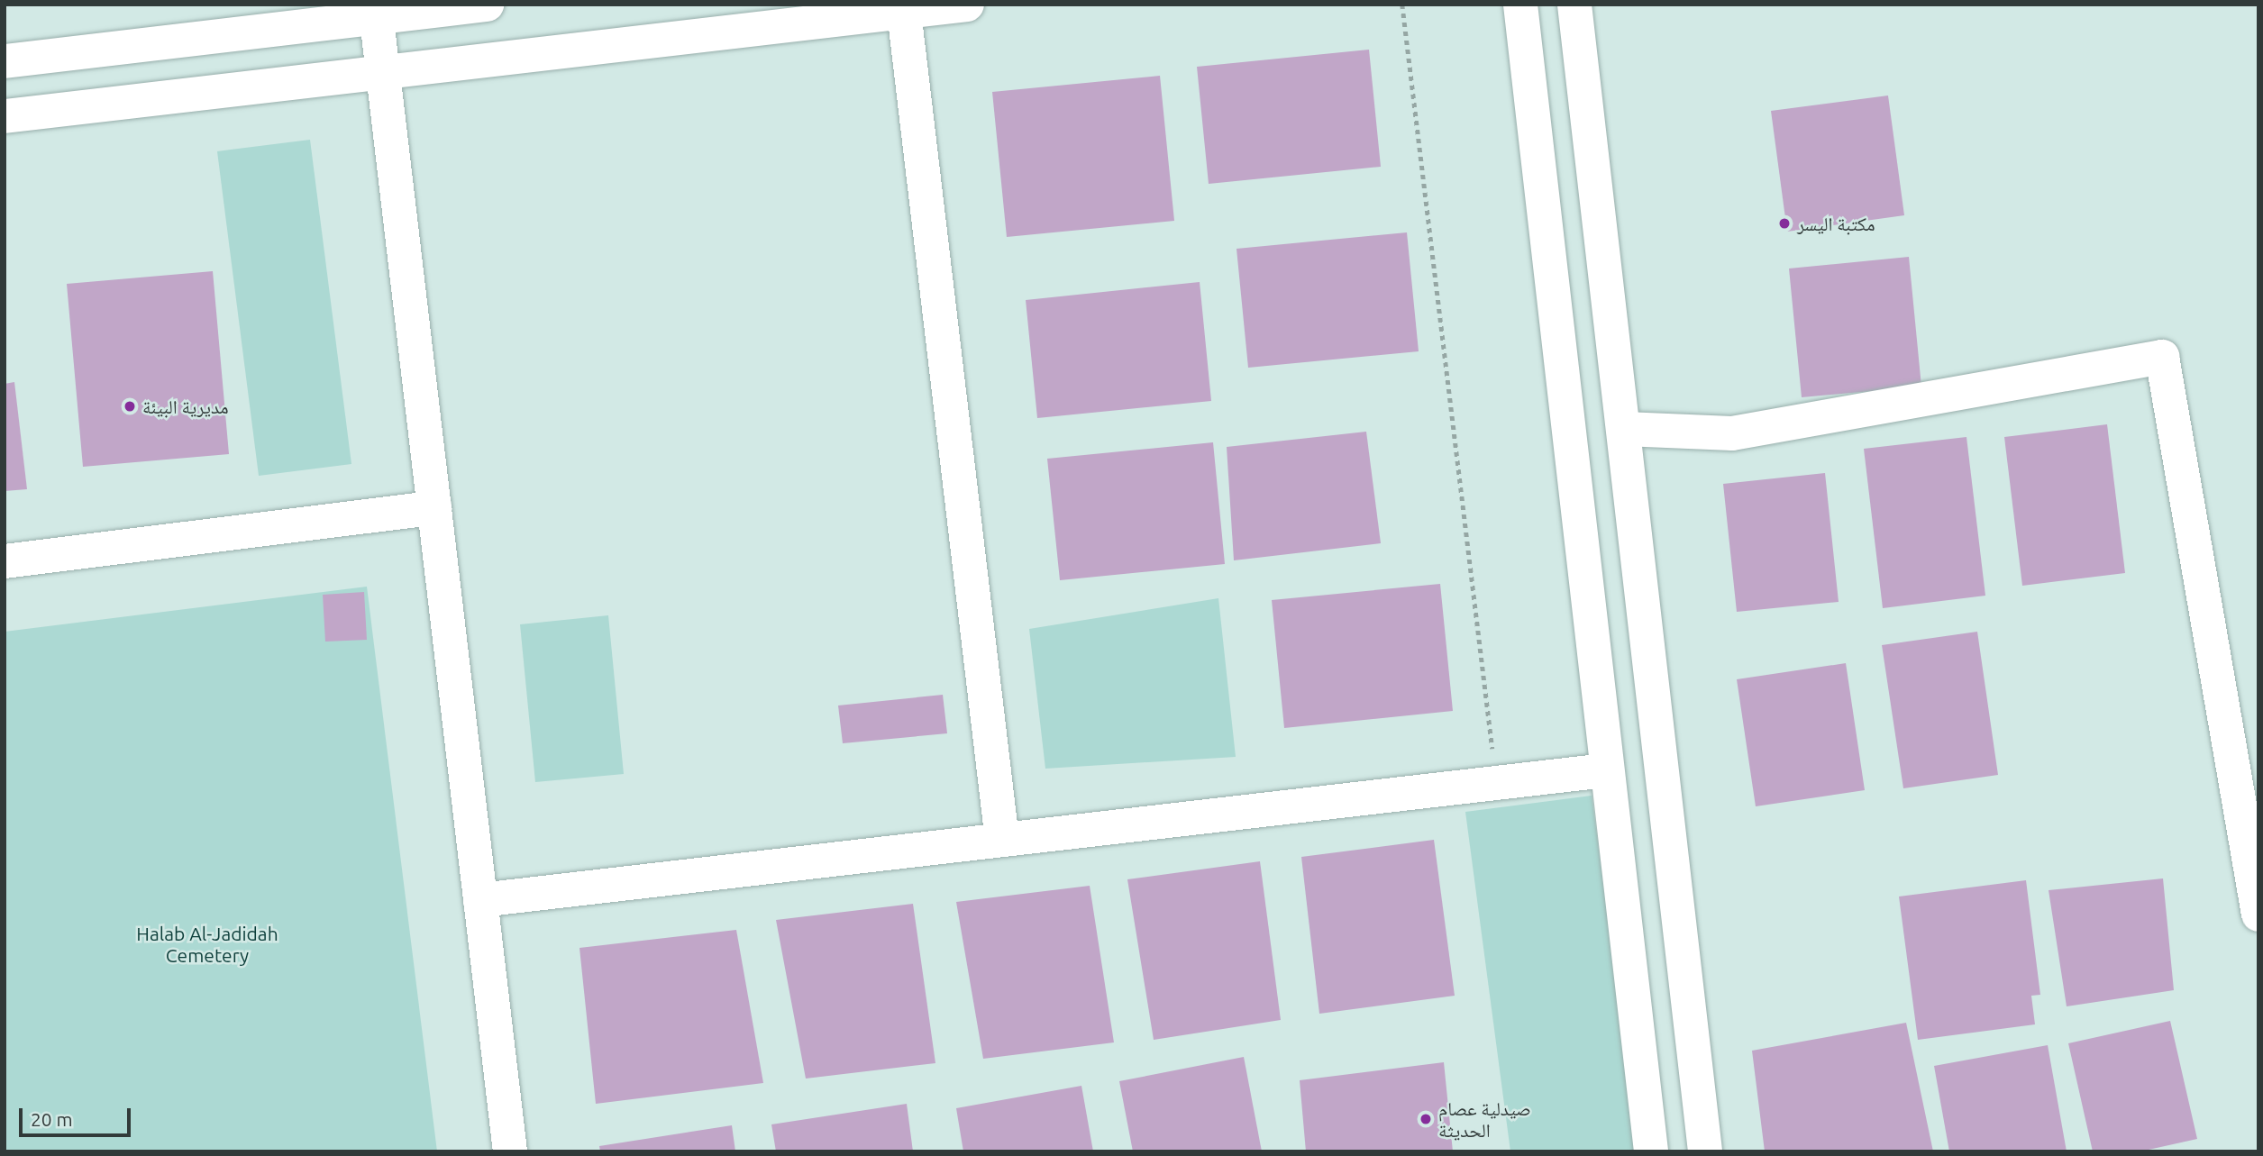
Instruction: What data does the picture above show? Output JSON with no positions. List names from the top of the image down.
{
  "parks": ["Halab Al-Jadidah Cemetery"],
  "places": ["مكتبة اليسر", "مديرية البيئة", "صيدلية عصام الحديثة"],
  "scale_bar": "20 m"
}
